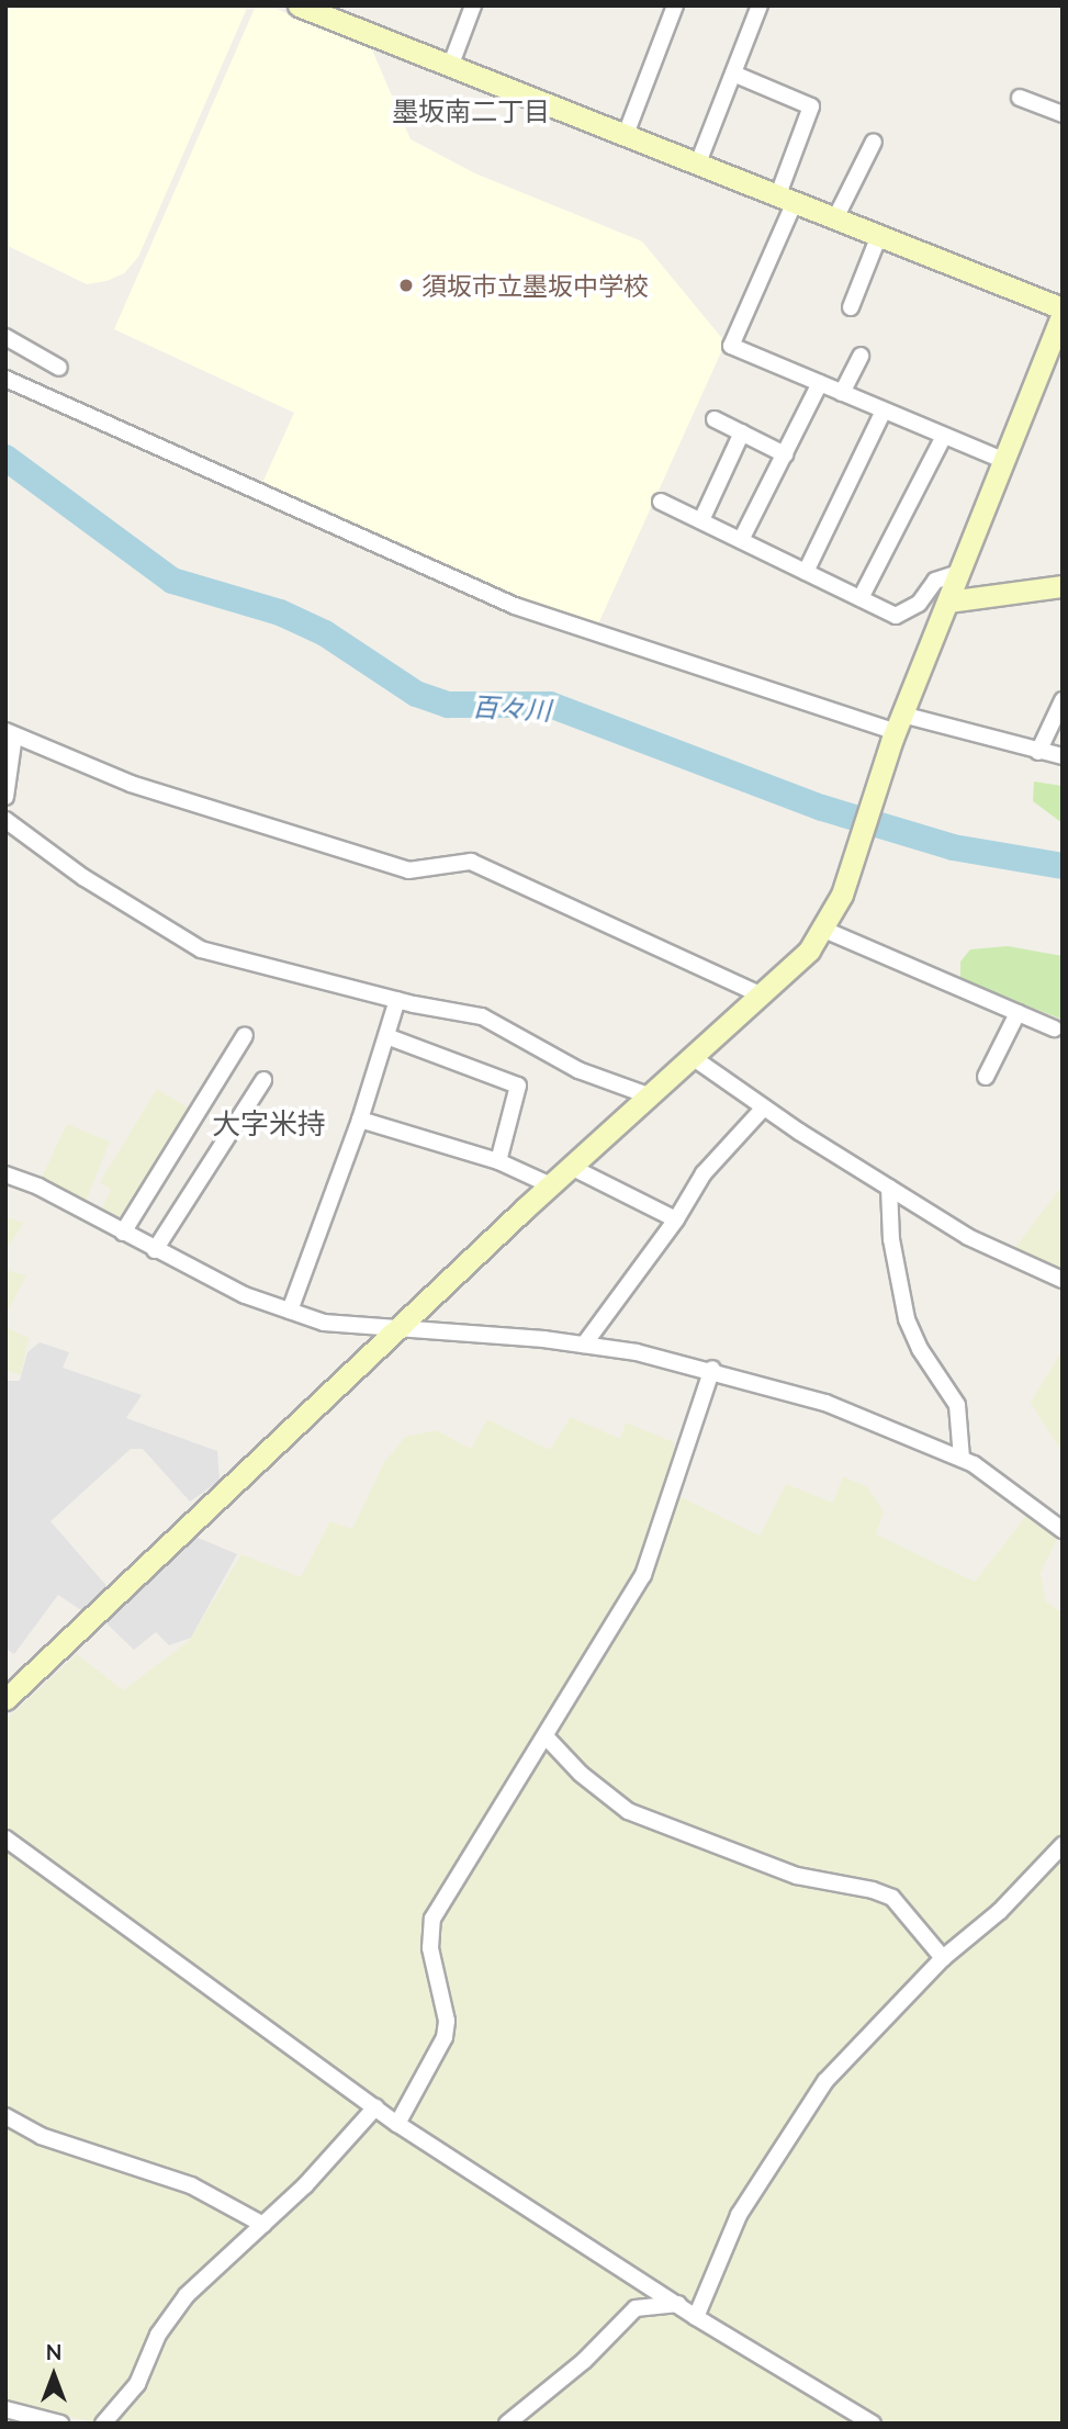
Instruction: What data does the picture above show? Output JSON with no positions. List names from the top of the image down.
{
  "districts": ["墨坂南二丁目", "大字米持"],
  "water": ["百々川"],
  "places": ["須坂市立墨坂中学校"],
  "north": "top"
}
